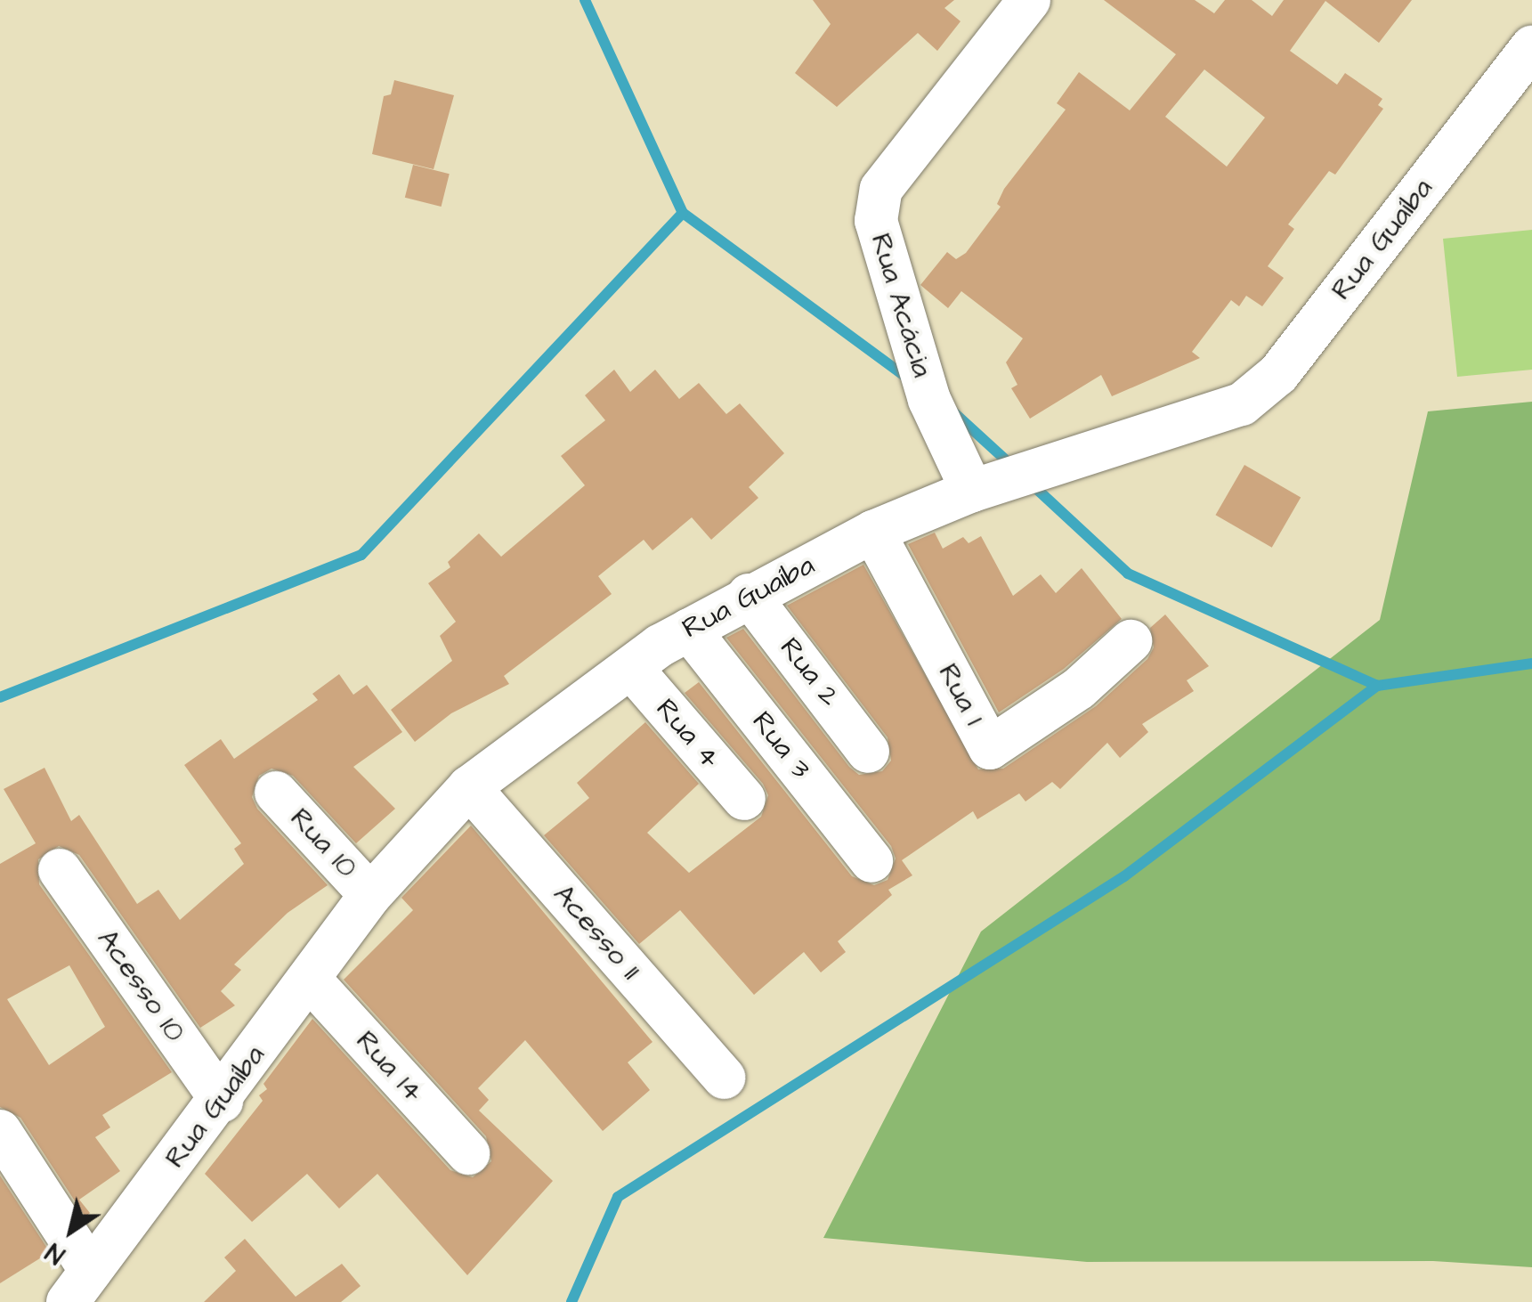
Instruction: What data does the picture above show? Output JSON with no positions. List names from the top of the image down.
{
  "streets": {
    "street": [
      "Rua Guaíba",
      "Rua Acácia",
      "Rua 2",
      "Rua 1",
      "Rua 4",
      "Rua 3",
      "Rua 10",
      "Acesso 11",
      "Acesso 10",
      "Rua 14"
    ]
  },
  "crossings": [
    ["Rua Guaíba", "Rua Acácia"],
    ["Rua Guaíba", "Rua 2"],
    ["Rua Guaíba", "Rua 1"],
    ["Rua Guaíba", "Rua 4"],
    ["Rua Guaíba", "Rua 3"],
    ["Rua Guaíba", "Rua 10"],
    ["Rua Guaíba", "Acesso 11"],
    ["Rua Guaíba", "Acesso 10"],
    ["Rua Guaíba", "Rua 14"]
  ],
  "north": "bottom left"
}
